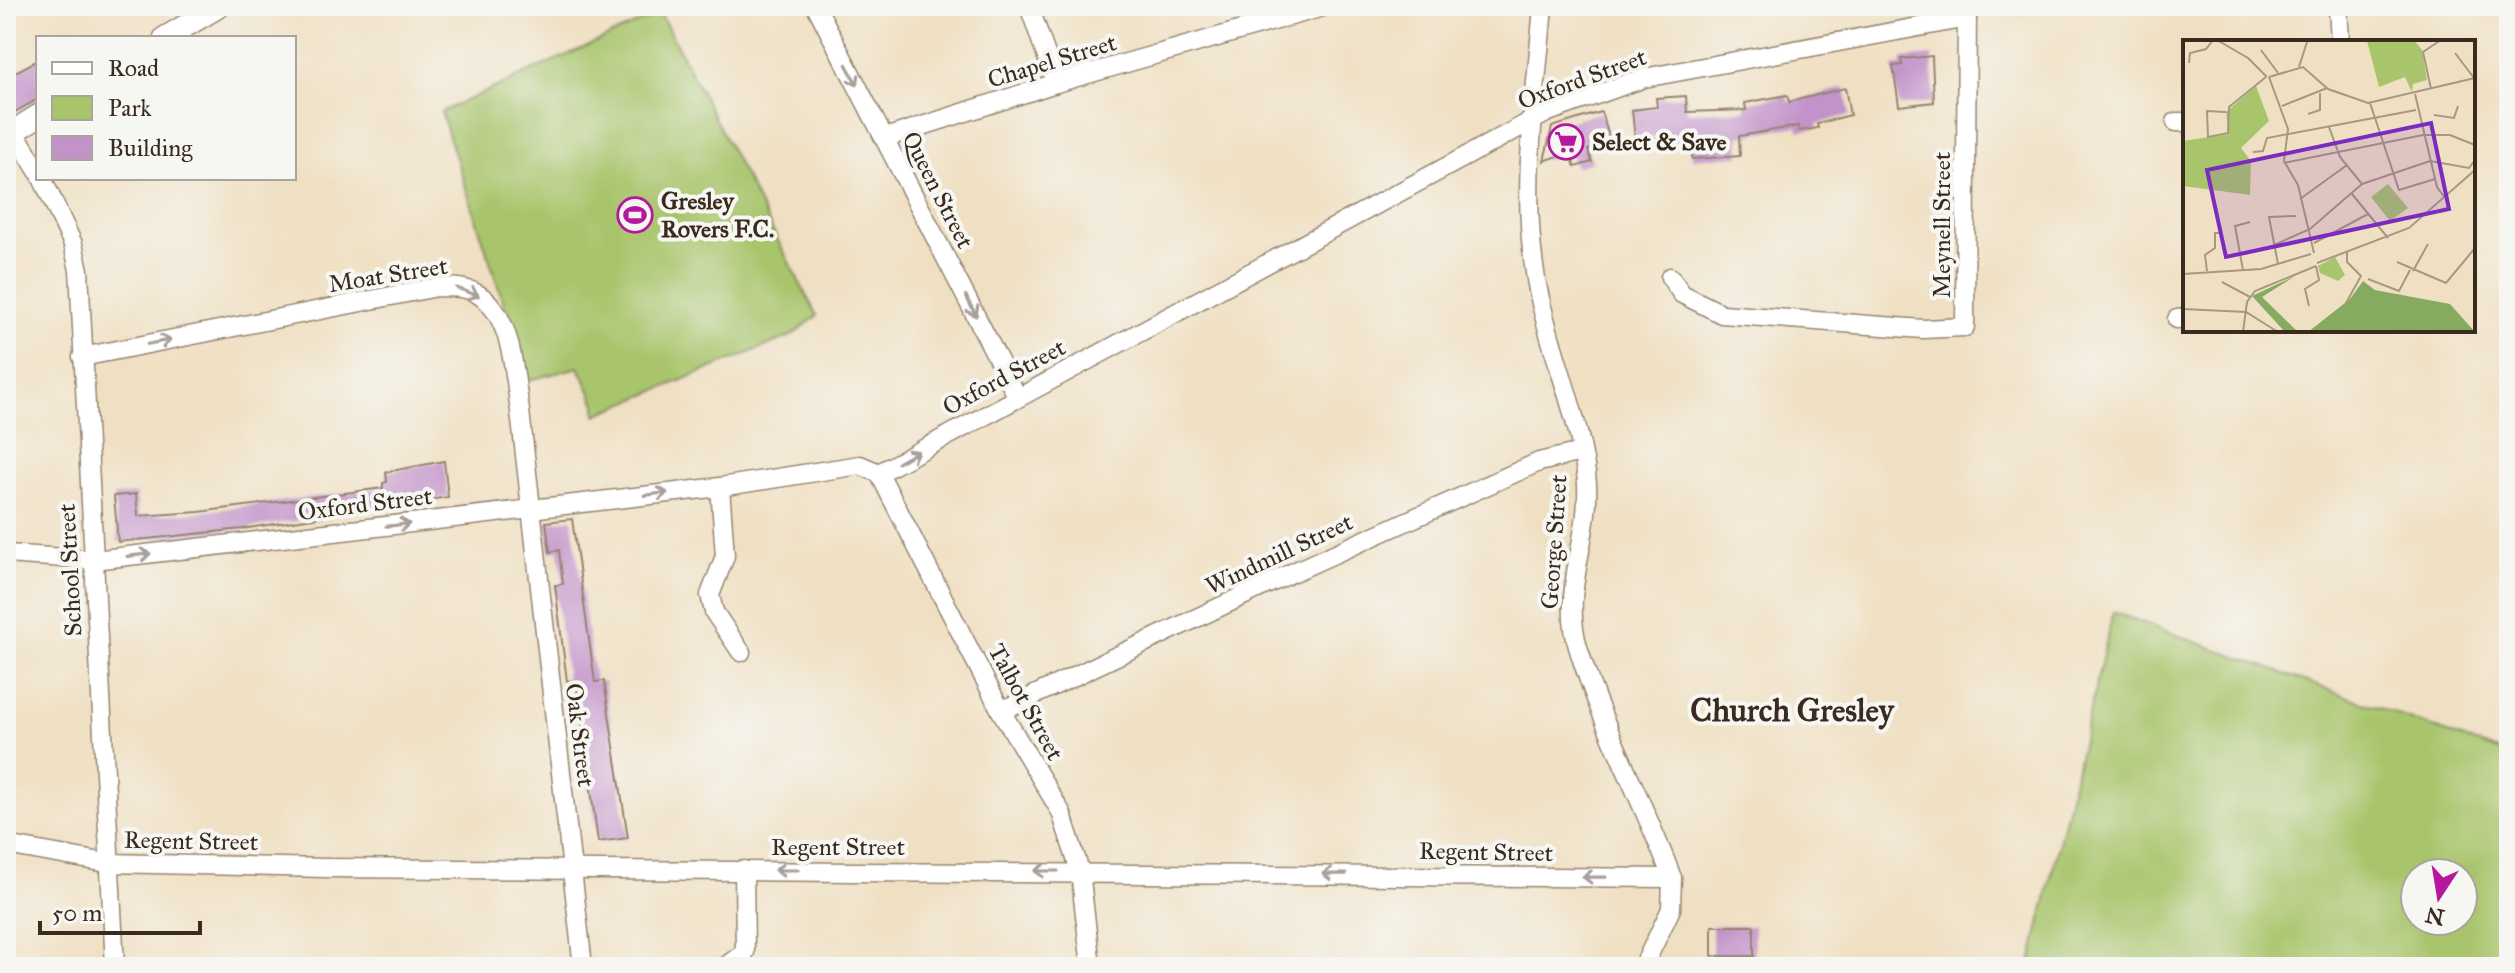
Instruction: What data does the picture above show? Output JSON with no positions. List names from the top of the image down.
{
  "streets": {
    "street": [
      "Chapel Street",
      "Oxford Street",
      "Queen Street",
      "Meynell Street",
      "Moat Street",
      "George Street",
      "Windmill Street",
      "School Street",
      "Talbot Street",
      "Oak Street",
      "Regent Street"
    ]
  },
  "crossings": [
    ["Chapel Street", "Queen Street"],
    ["Oxford Street", "Queen Street"],
    ["Oxford Street", "Meynell Street"],
    ["Oxford Street", "Moat Street"],
    ["Oxford Street", "George Street"],
    ["Oxford Street", "School Street"],
    ["Oxford Street", "Talbot Street"],
    ["Oxford Street", "Oak Street"],
    ["Moat Street", "School Street"],
    ["Moat Street", "Oak Street"],
    ["George Street", "Windmill Street"],
    ["George Street", "Regent Street"],
    ["Windmill Street", "Talbot Street"],
    ["School Street", "Regent Street"],
    ["Talbot Street", "Regent Street"],
    ["Oak Street", "Regent Street"]
  ],
  "one_way": ["Oxford Street", "Queen Street", "Regent Street"],
  "districts": ["Church Gresley"],
  "places": {
    "supermarket": ["Select & Save"],
    "sports": ["Gresley Rovers F.C."]
  },
  "legend": ["Road", "Park", "Building"],
  "scale_bar": "50 m",
  "north": "bottom"
}
